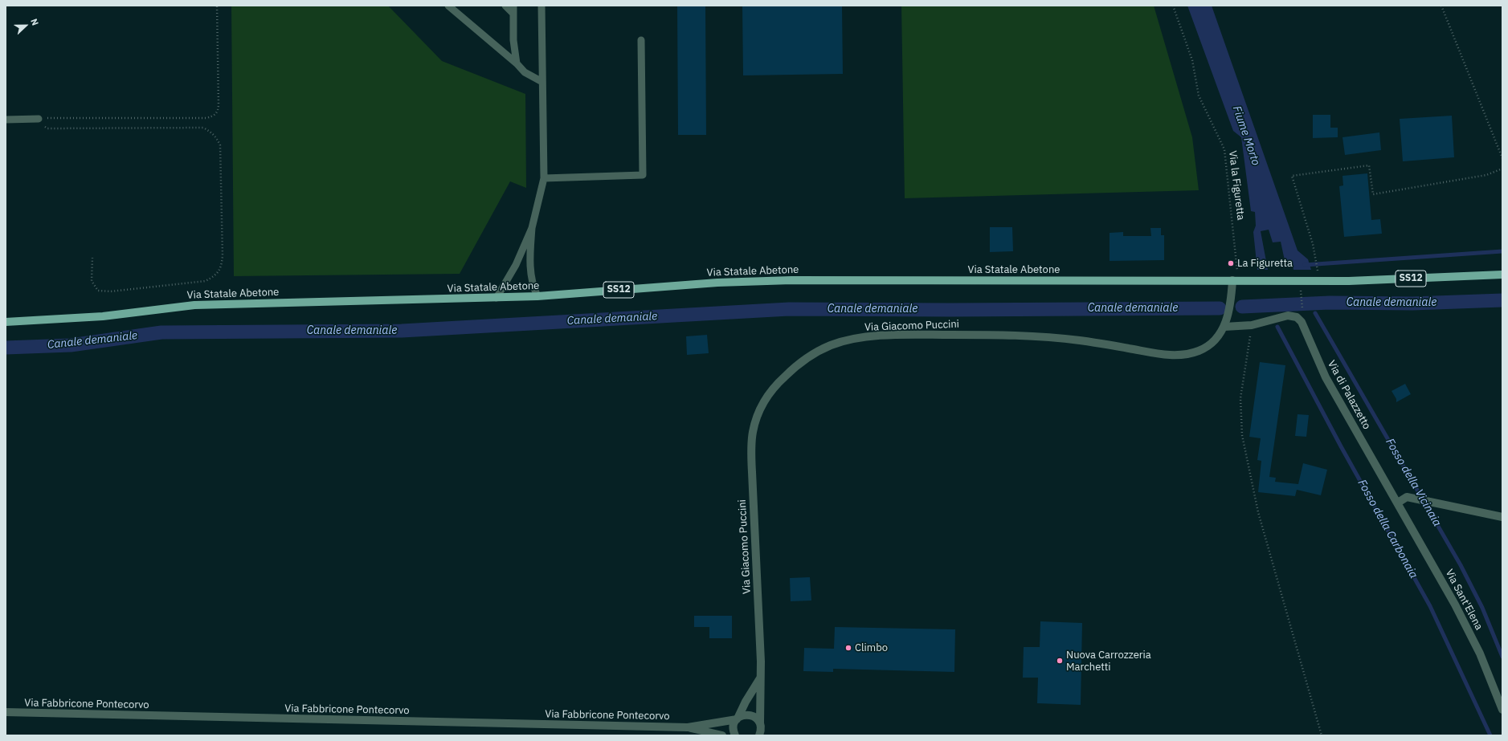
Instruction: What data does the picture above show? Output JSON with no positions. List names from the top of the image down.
{
  "streets": {
    "main road": ["Via Statale Abetone", "SS12"],
    "street": [
      "Via Giacomo Puccini",
      "Via di Palazzetto",
      "Via Sant'Elena",
      "Via Fabbricone Pontecorvo"
    ],
    "path": ["Via la Figuretta"]
  },
  "crossings": [
    ["Via la Figuretta", "Via Statale Abetone"],
    ["Via la Figuretta", "Via Giacomo Puccini"],
    ["Via Statale Abetone", "Via Giacomo Puccini"],
    ["Via Giacomo Puccini", "Via Fabbricone Pontecorvo"],
    ["Via di Palazzetto", "Via Sant'Elena"]
  ],
  "water": [
    "Fiume Morto",
    "Canale demaniale",
    "Fosso della Vicinaia",
    "Fosso della Carbonaia"
  ],
  "places": ["La Figuretta", "Climbo", "Nuova Carrozzeria Marchetti"],
  "north": "right"
}
